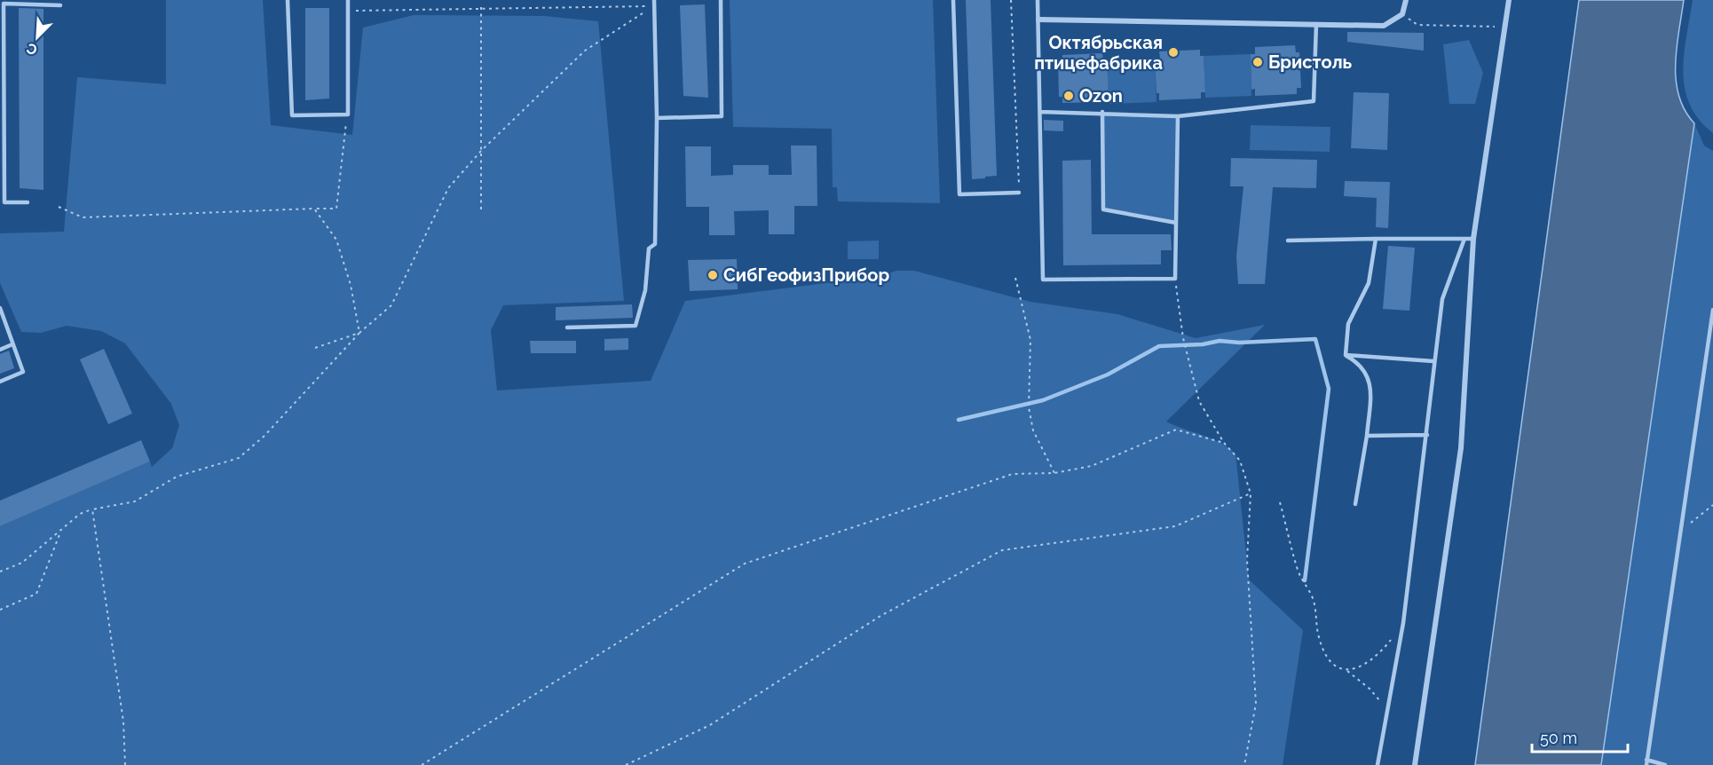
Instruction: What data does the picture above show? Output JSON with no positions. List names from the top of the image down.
{
  "places": [
    "Октябрьская птицефабрика",
    "Бристоль",
    "Ozon",
    "СибГеофизПрибор"
  ],
  "scale_bar": "50 m",
  "north": "bottom left"
}
